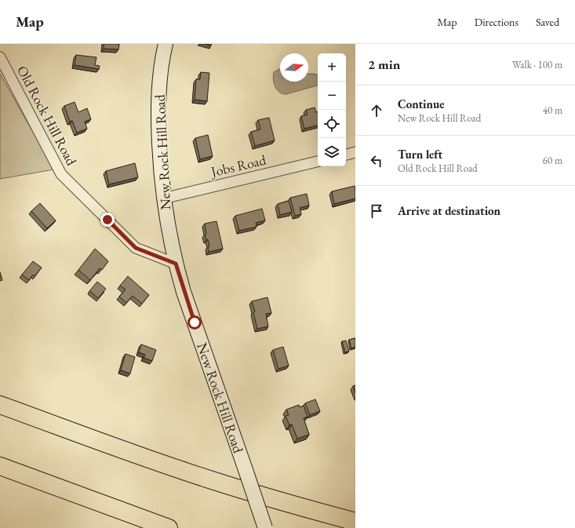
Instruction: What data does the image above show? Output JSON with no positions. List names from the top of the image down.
{
  "streets": {
    "main road": ["New Rock Hill Road"],
    "street": ["Old Rock Hill Road", "Jobs Road"]
  },
  "crossings": [
    ["Old Rock Hill Road", "New Rock Hill Road"],
    ["New Rock Hill Road", "Jobs Road"]
  ],
  "north": "right",
  "page": {
    "header": "Map",
    "nav": ["Map", "Directions", "Saved"],
    "heading": ["2 min", "Walk · 100 m"],
    "map_buttons": ["+", "−"],
    "list": [
      ["Continue", "New Rock Hill Road", "40 m"],
      ["Turn left", "Old Rock Hill Road", "60 m"],
      "Arrive at destination"
    ]
  }
}
